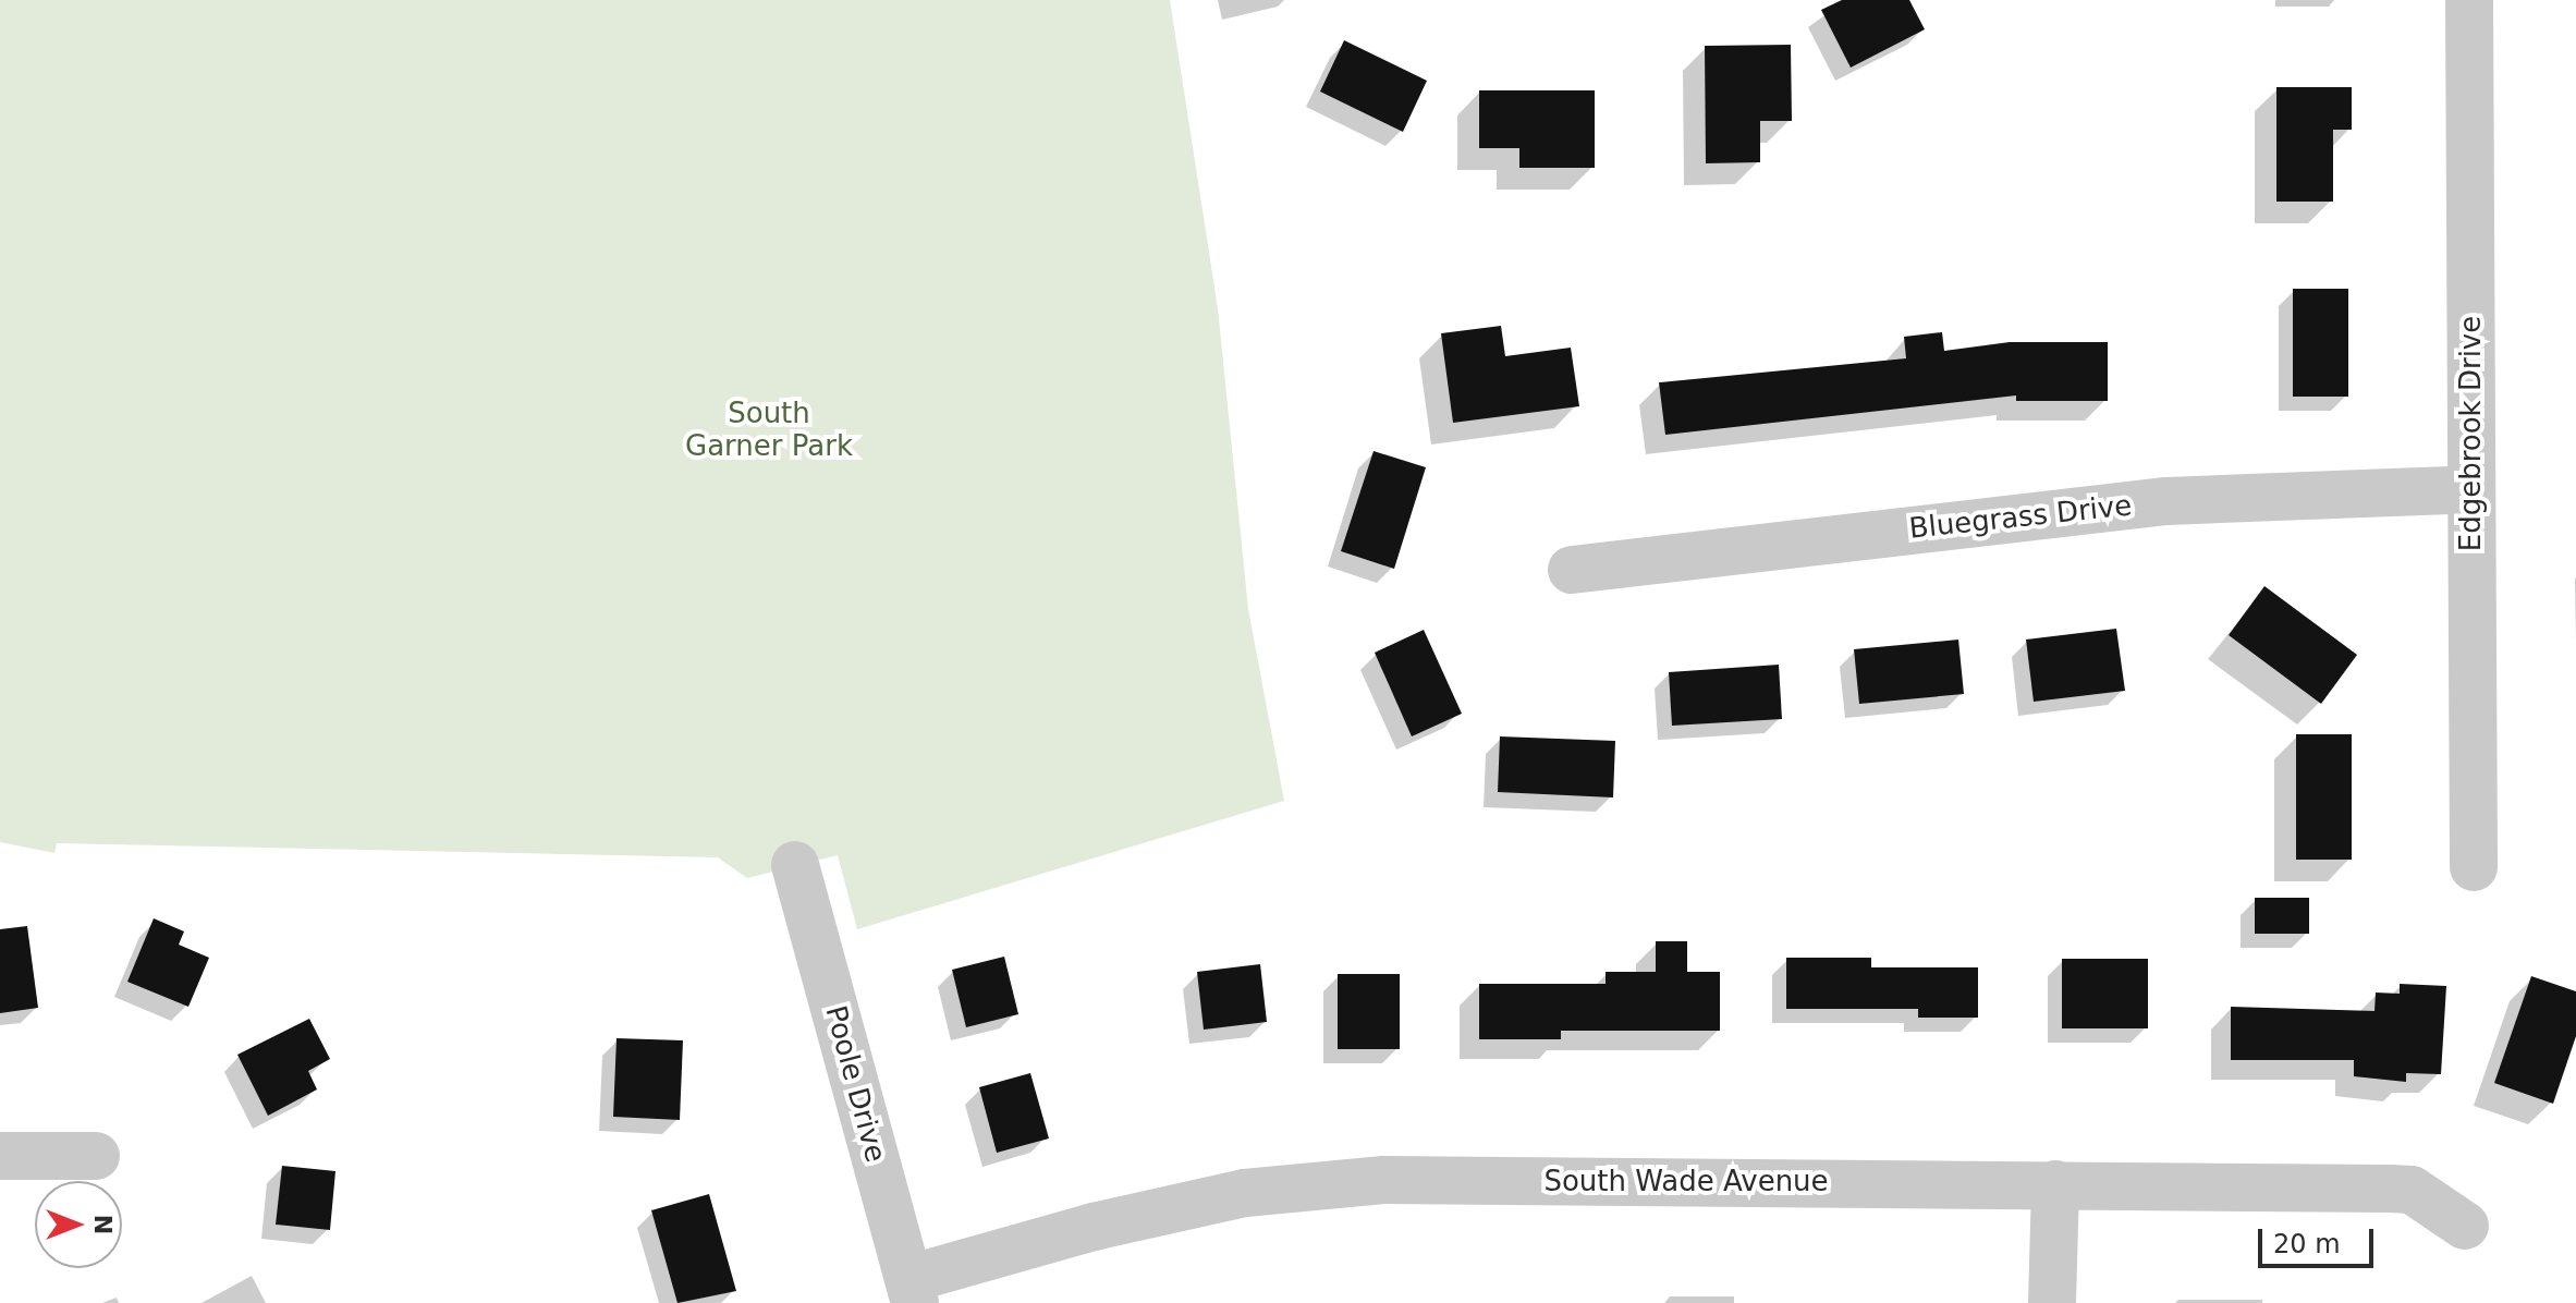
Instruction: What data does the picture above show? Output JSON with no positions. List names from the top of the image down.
{
  "streets": {
    "street": [
      "Edgebrook Drive",
      "Bluegrass Drive",
      "Poole Drive",
      "South Wade Avenue"
    ]
  },
  "crossings": [
    ["Edgebrook Drive", "Bluegrass Drive"],
    ["Poole Drive", "South Wade Avenue"]
  ],
  "parks": ["South Garner Park"],
  "scale_bar": "20 m",
  "north": "right"
}
